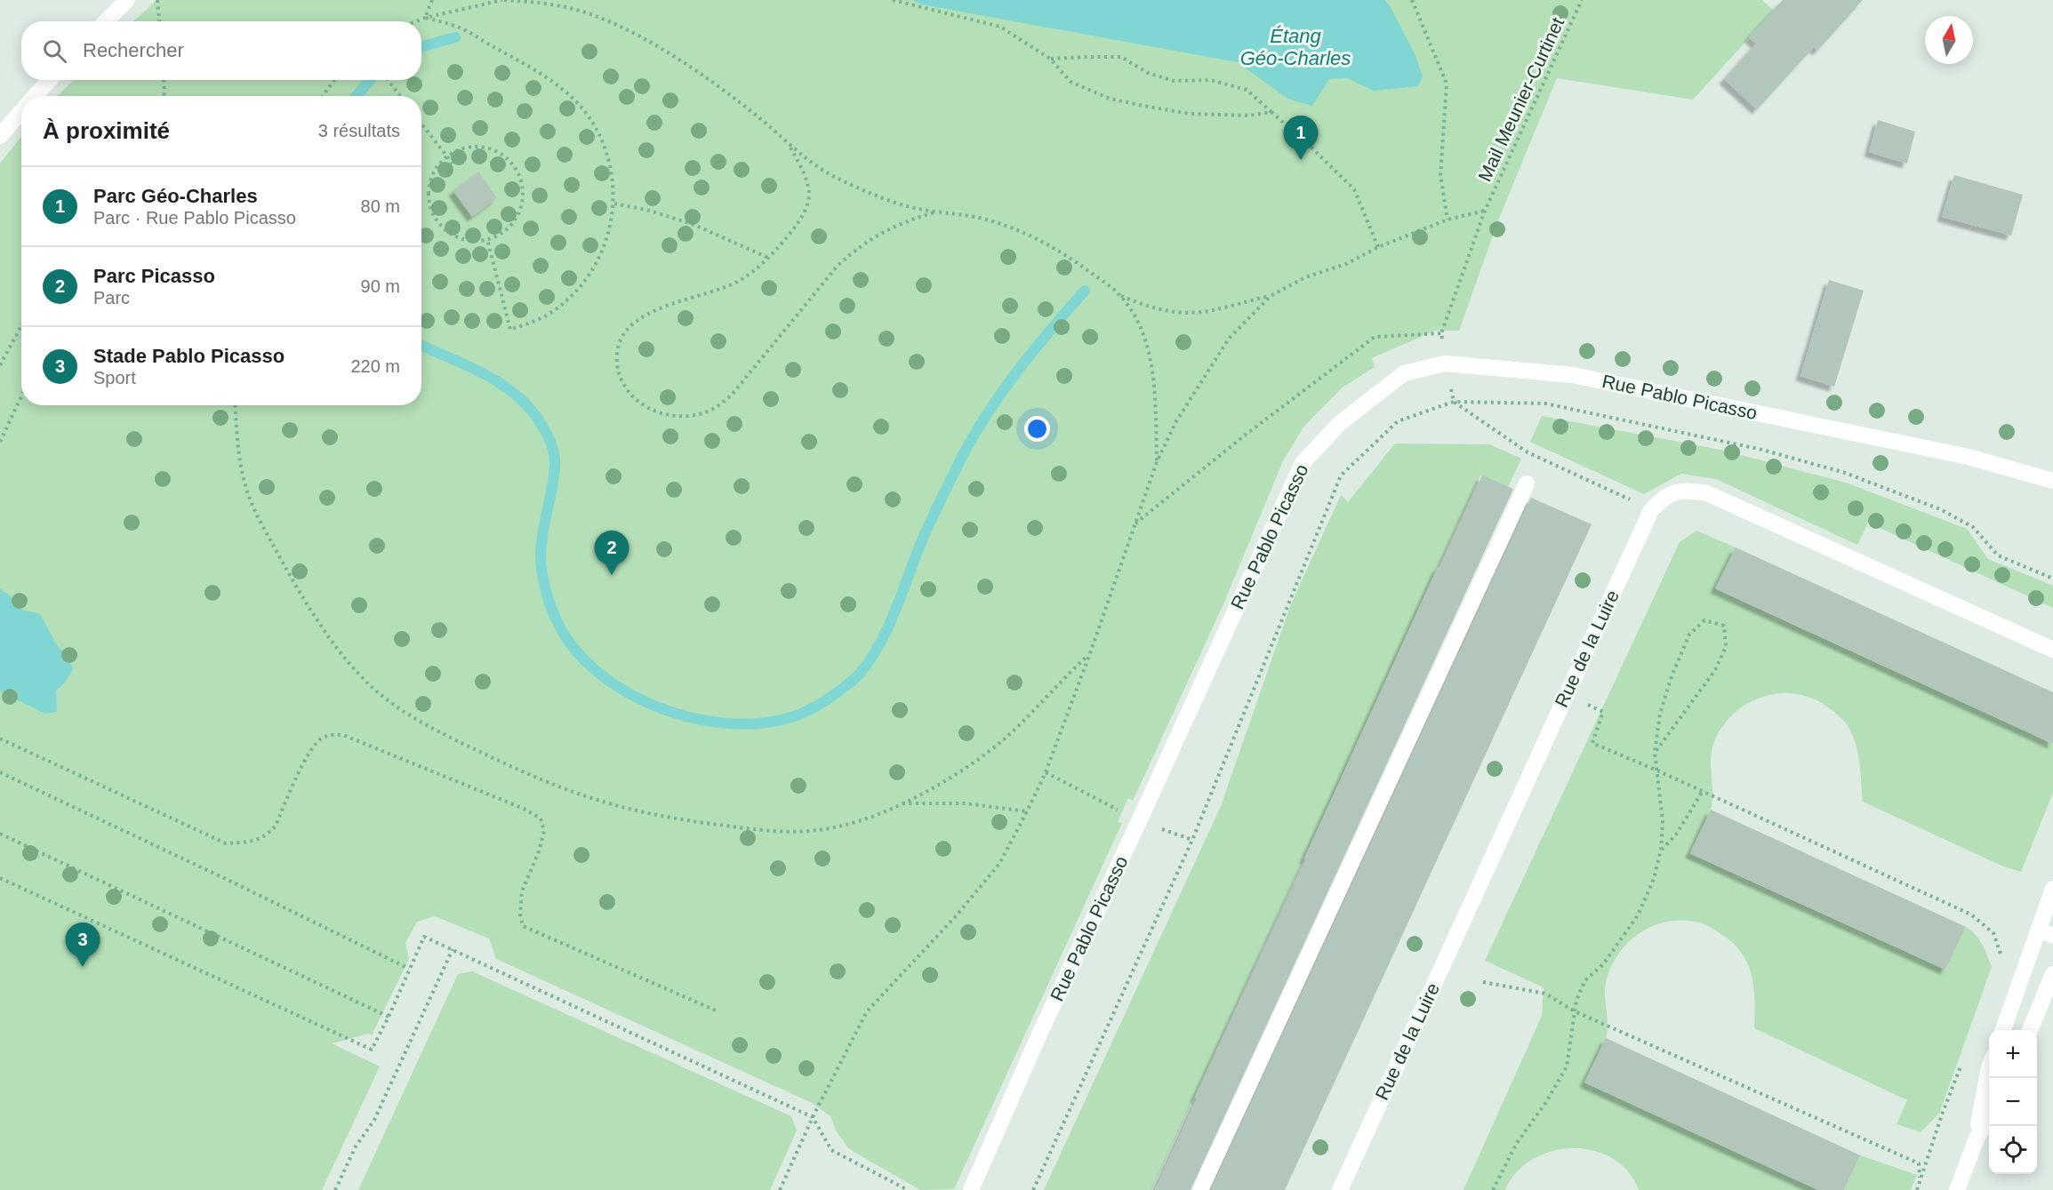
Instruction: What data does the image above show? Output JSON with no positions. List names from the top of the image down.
{
  "streets": {
    "street": ["Rue Pablo Picasso", "Rue de la Luire"],
    "path": ["Mail Meunier-Curtinet"]
  },
  "water": ["Étang Géo-Charles"],
  "north": "top",
  "page": {
    "search": "Rechercher",
    "heading": ["À proximité", "3 résultats"],
    "pins": ["1", "2", "3"],
    "list": [
      {
        "mark": "1",
        "name": "Parc Géo-Charles",
        "note": "Parc · Rue Pablo Picasso",
        "value": "80 m"
      },
      {
        "mark": "2",
        "name": "Parc Picasso",
        "note": "Parc",
        "value": "90 m"
      },
      {
        "mark": "3",
        "name": "Stade Pablo Picasso",
        "note": "Sport",
        "value": "220 m"
      }
    ],
    "map_buttons": ["+", "−"]
  }
}
